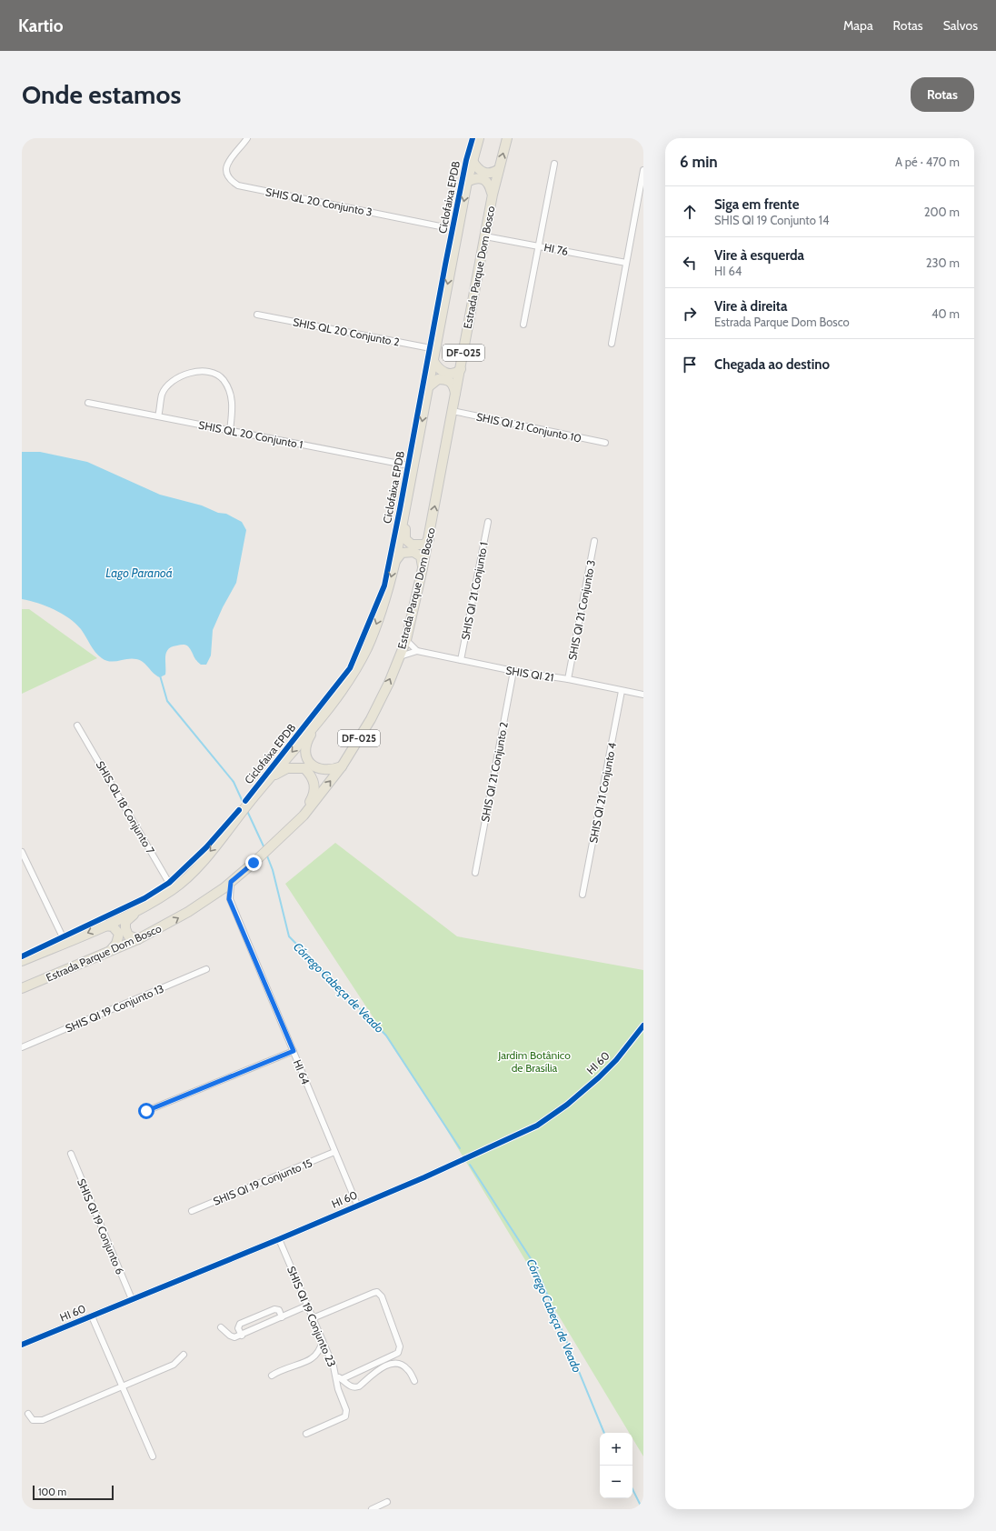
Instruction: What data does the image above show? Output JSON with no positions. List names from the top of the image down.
{
  "streets": {
    "main road": ["Estrada Parque Dom Bosco", "DF-025"],
    "street": [
      "SHIS QL 20 Conjunto 3",
      "HI 76",
      "SHIS QL 20 Conjunto 2",
      "SHIS QI 21 Conjunto 10",
      "SHIS QL 20 Conjunto 1",
      "SHIS QI 21 Conjunto 1",
      "SHIS QI 21 Conjunto 3",
      "SHIS QI 21",
      "SHIS QI 21 Conjunto 2",
      "SHIS QI 21 Conjunto 4",
      "SHIS QL 18 Conjunto 7",
      "SHIS QI 19 Conjunto 13",
      "HI 60",
      "HI 64",
      "SHIS QI 19 Conjunto 15",
      "SHIS QI 19 Conjunto 6",
      "SHIS QI 19 Conjunto 23"
    ],
    "cycle path": ["Ciclofaixa EPDB"]
  },
  "crossings": [
    ["SHIS QL 20 Conjunto 3", "DF-025"],
    ["HI 76", "Estrada Parque Dom Bosco"],
    ["Estrada Parque Dom Bosco", "SHIS QI 21 Conjunto 10"],
    ["Estrada Parque Dom Bosco", "SHIS QI 21"],
    ["Estrada Parque Dom Bosco", "HI 64"],
    ["SHIS QL 20 Conjunto 2", "DF-025"],
    ["DF-025", "SHIS QL 20 Conjunto 1"],
    ["DF-025", "SHIS QL 18 Conjunto 7"],
    ["SHIS QI 21 Conjunto 1", "SHIS QI 21"],
    ["SHIS QI 21 Conjunto 3", "SHIS QI 21"],
    ["SHIS QI 21", "SHIS QI 21 Conjunto 2"],
    ["SHIS QI 21", "SHIS QI 21 Conjunto 4"],
    ["HI 60", "HI 64"],
    ["HI 60", "SHIS QI 19 Conjunto 6"],
    ["HI 60", "SHIS QI 19 Conjunto 23"],
    ["HI 64", "SHIS QI 19 Conjunto 15"]
  ],
  "water": ["Lago Paranoá", "Córrego Cabeça de Veado"],
  "parks": ["Jardim Botânico de Brasília"],
  "scale_bar": "100 m",
  "page": {
    "header": "Kartio",
    "nav": ["Mapa", "Rotas", "Salvos"],
    "buttons": "Rotas",
    "title": "Onde estamos",
    "heading": ["6 min", "A pé · 470 m"],
    "list": [
      ["Siga em frente", "SHIS QI 19 Conjunto 14", "200 m"],
      ["Vire à esquerda", "HI 64", "230 m"],
      ["Vire à direita", "Estrada Parque Dom Bosco", "40 m"],
      "Chegada ao destino"
    ],
    "map_buttons": ["+", "−"],
    "scale": "100 m"
  }
}
